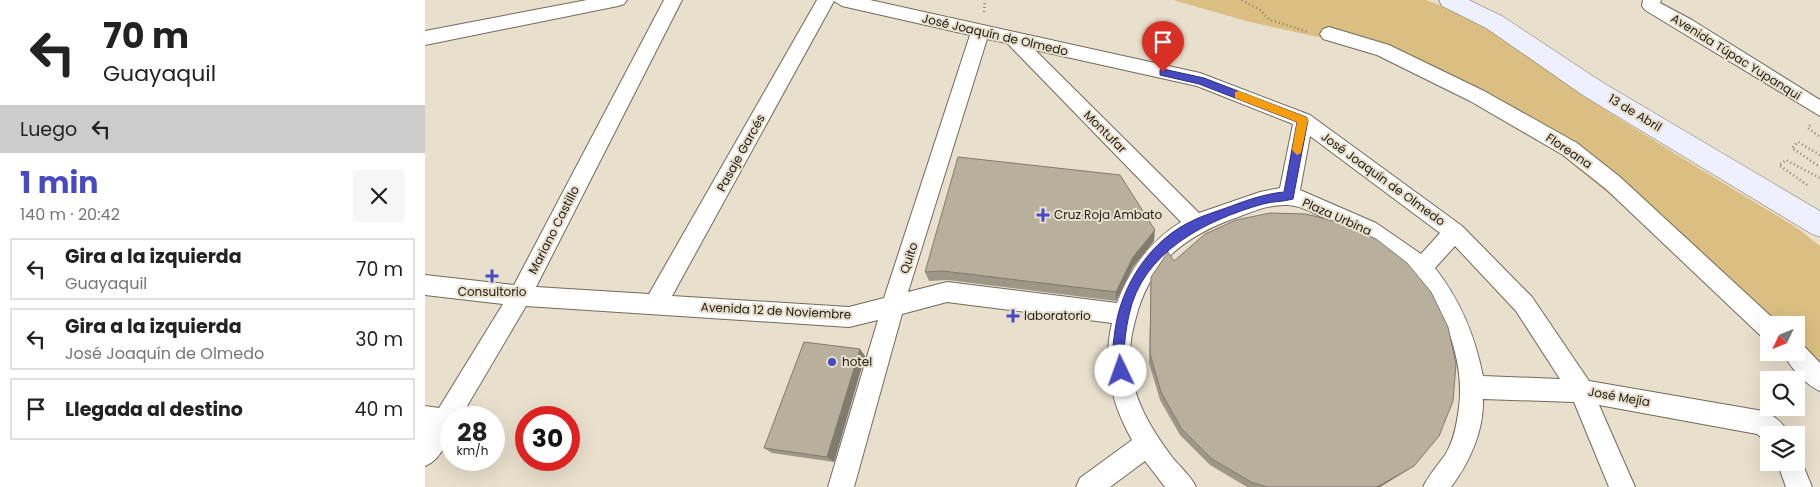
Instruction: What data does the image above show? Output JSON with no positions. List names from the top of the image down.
{
  "streets": {
    "street": [
      "José Joaquín de Olmedo",
      "Avenida Túpac Yupanqui",
      "13 de Abril",
      "Montufar",
      "Floreana",
      "Pasaje Garcés",
      "Plaza Urbina",
      "Mariano Castillo",
      "Quito",
      "Avenida 12 de Noviembre",
      "José Mejía"
    ]
  },
  "crossings": [
    ["José Joaquín de Olmedo", "Montufar"],
    ["José Joaquín de Olmedo", "Quito"],
    ["José Joaquín de Olmedo", "José Mejía"],
    ["Montufar", "Plaza Urbina"],
    ["Pasaje Garcés", "Avenida 12 de Noviembre"],
    ["Plaza Urbina", "Avenida 12 de Noviembre"],
    ["Plaza Urbina", "José Mejía"],
    ["Mariano Castillo", "Avenida 12 de Noviembre"],
    ["Quito", "Avenida 12 de Noviembre"]
  ],
  "places": {
    "health": ["Cruz Roja Ambato", "Consultorio", "laboratorio"],
    "other": ["hotel"]
  },
  "north": "bottom left",
  "page": {
    "turn": ["70 m", "Guayaquil"],
    "then": "Luego",
    "heading": ["1 min", "140 m · 20:42"],
    "list": [
      {
        "name": "Gira a la izquierda",
        "note": "Guayaquil",
        "value": "70 m"
      },
      {
        "name": "Gira a la izquierda",
        "note": "José Joaquín de Olmedo",
        "value": "30 m"
      },
      {
        "name": "Llegada al destino",
        "value": "40 m"
      }
    ],
    "speed": "28 km/h",
    "limit": "30"
  }
}
